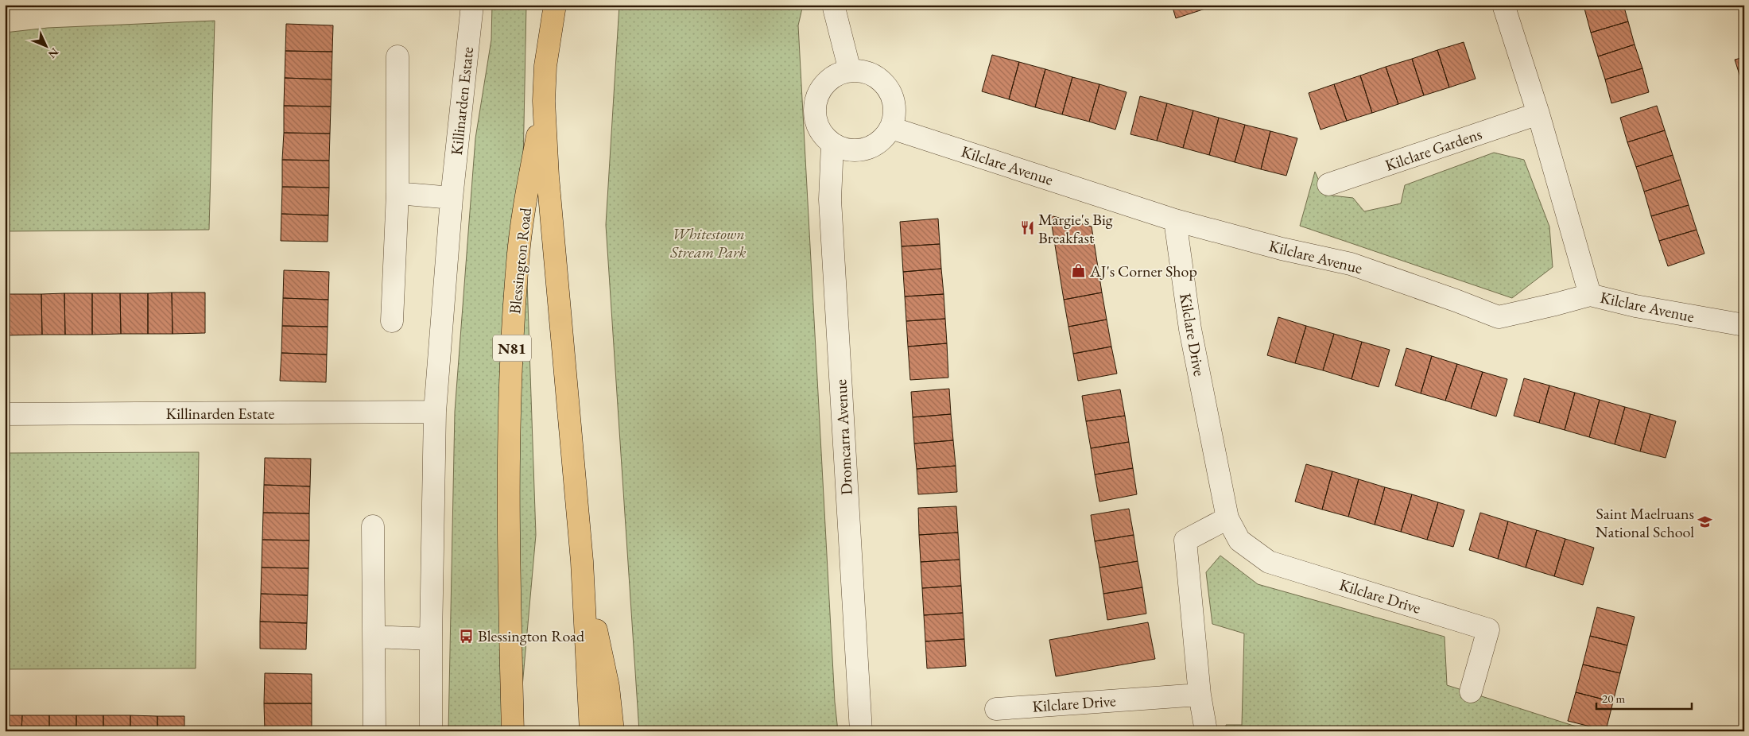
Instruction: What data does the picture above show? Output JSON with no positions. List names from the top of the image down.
{
  "streets": {
    "main road": ["Blessington Road", "N81"],
    "street": [
      "Killinarden Estate",
      "Kilclare Gardens",
      "Kilclare Avenue",
      "Kilclare Drive",
      "Dromcarra Avenue"
    ]
  },
  "crossings": [
    ["Kilclare Avenue", "Kilclare Drive"],
    ["Kilclare Avenue", "Dromcarra Avenue"]
  ],
  "parks": ["Whitestown Stream Park"],
  "places": {
    "restaurant": ["Margie's Big Breakfast"],
    "shop": ["AJ's Corner Shop"],
    "school or university": ["Saint Maelruans National School"],
    "bus stop": ["Blessington Road"]
  },
  "scale_bar": "20 m",
  "north": "bottom right"
}
